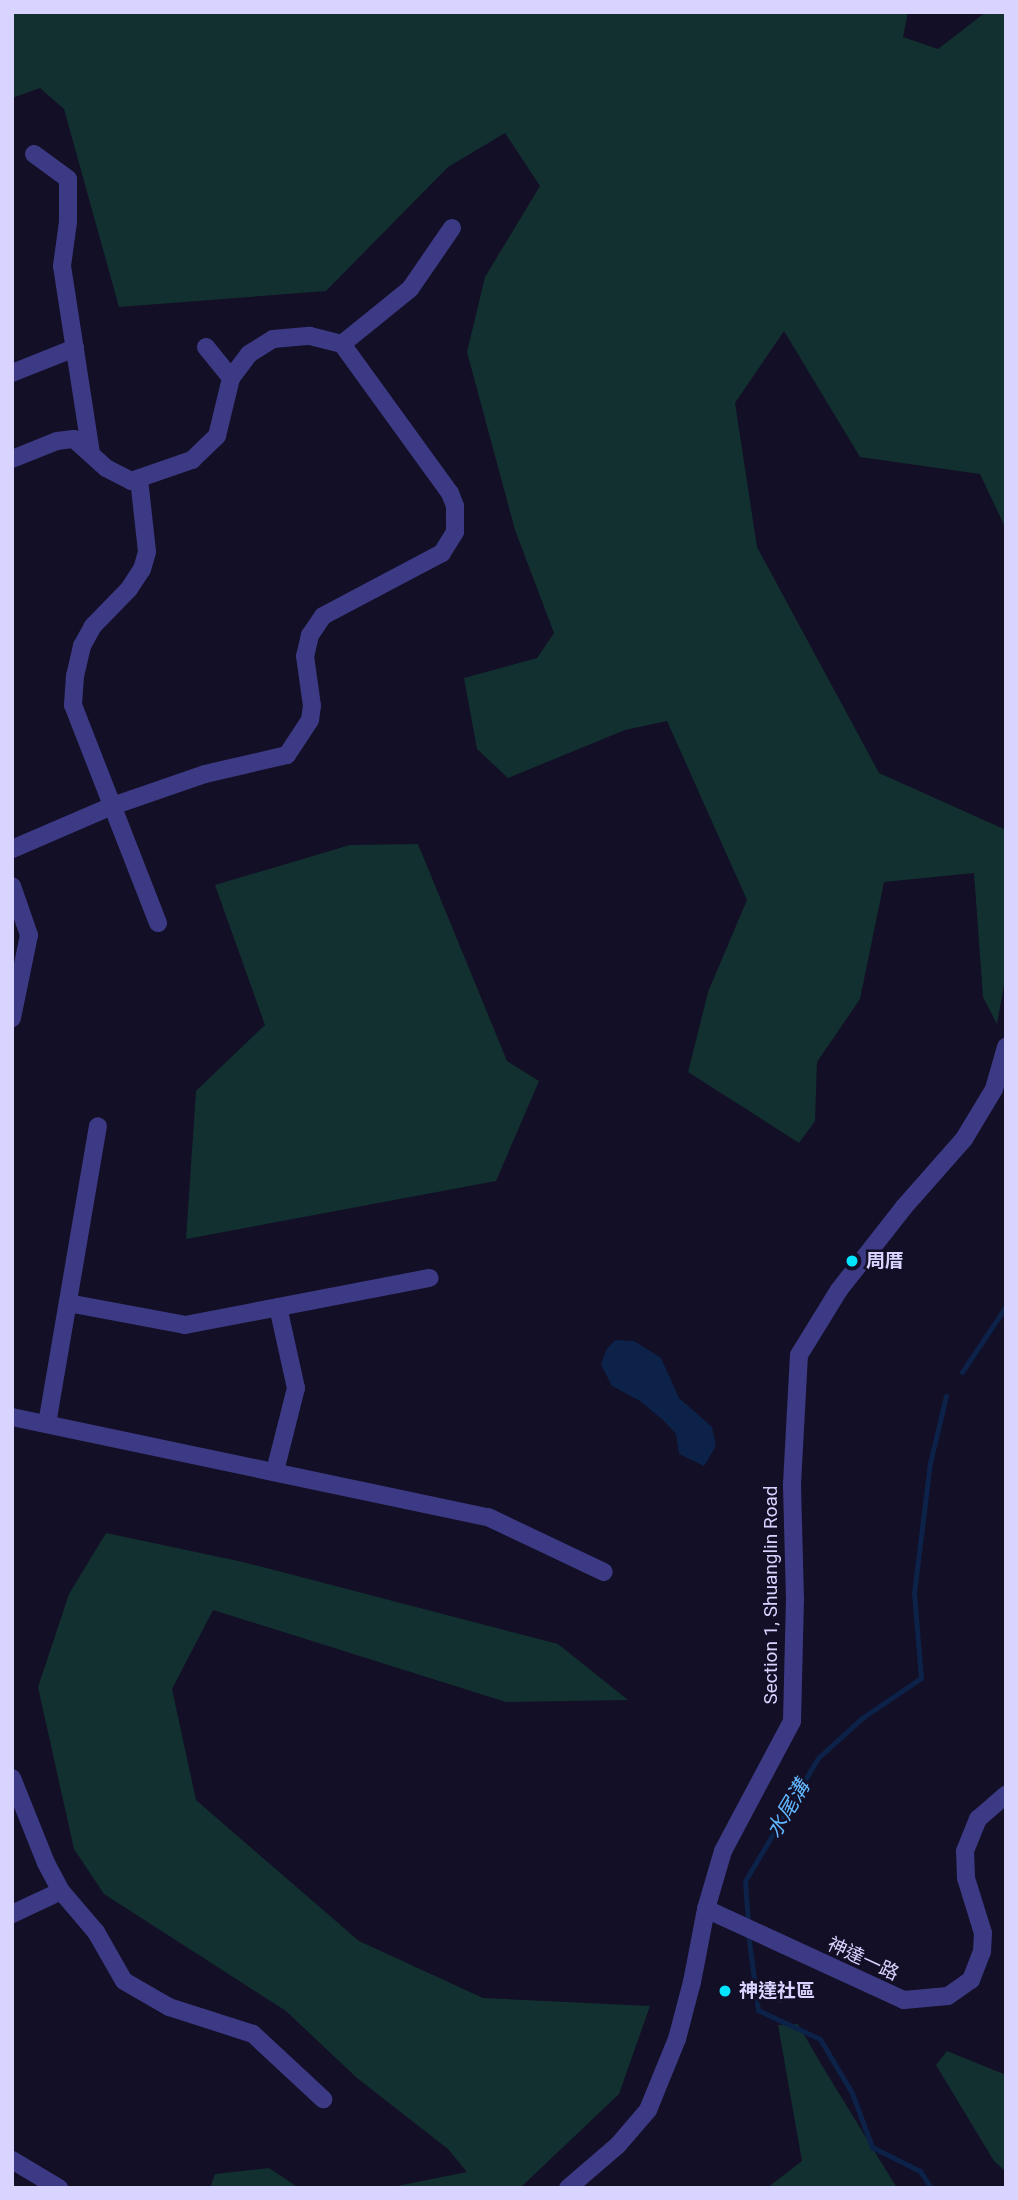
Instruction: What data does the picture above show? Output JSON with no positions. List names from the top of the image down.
{
  "streets": {
    "street": ["Section 1, Shuanglin Road", "神達一路"]
  },
  "crossings": [
    ["Section 1, Shuanglin Road", "神達一路"]
  ],
  "water": ["水尾溝"],
  "places": ["周厝", "神達社區"]
}
